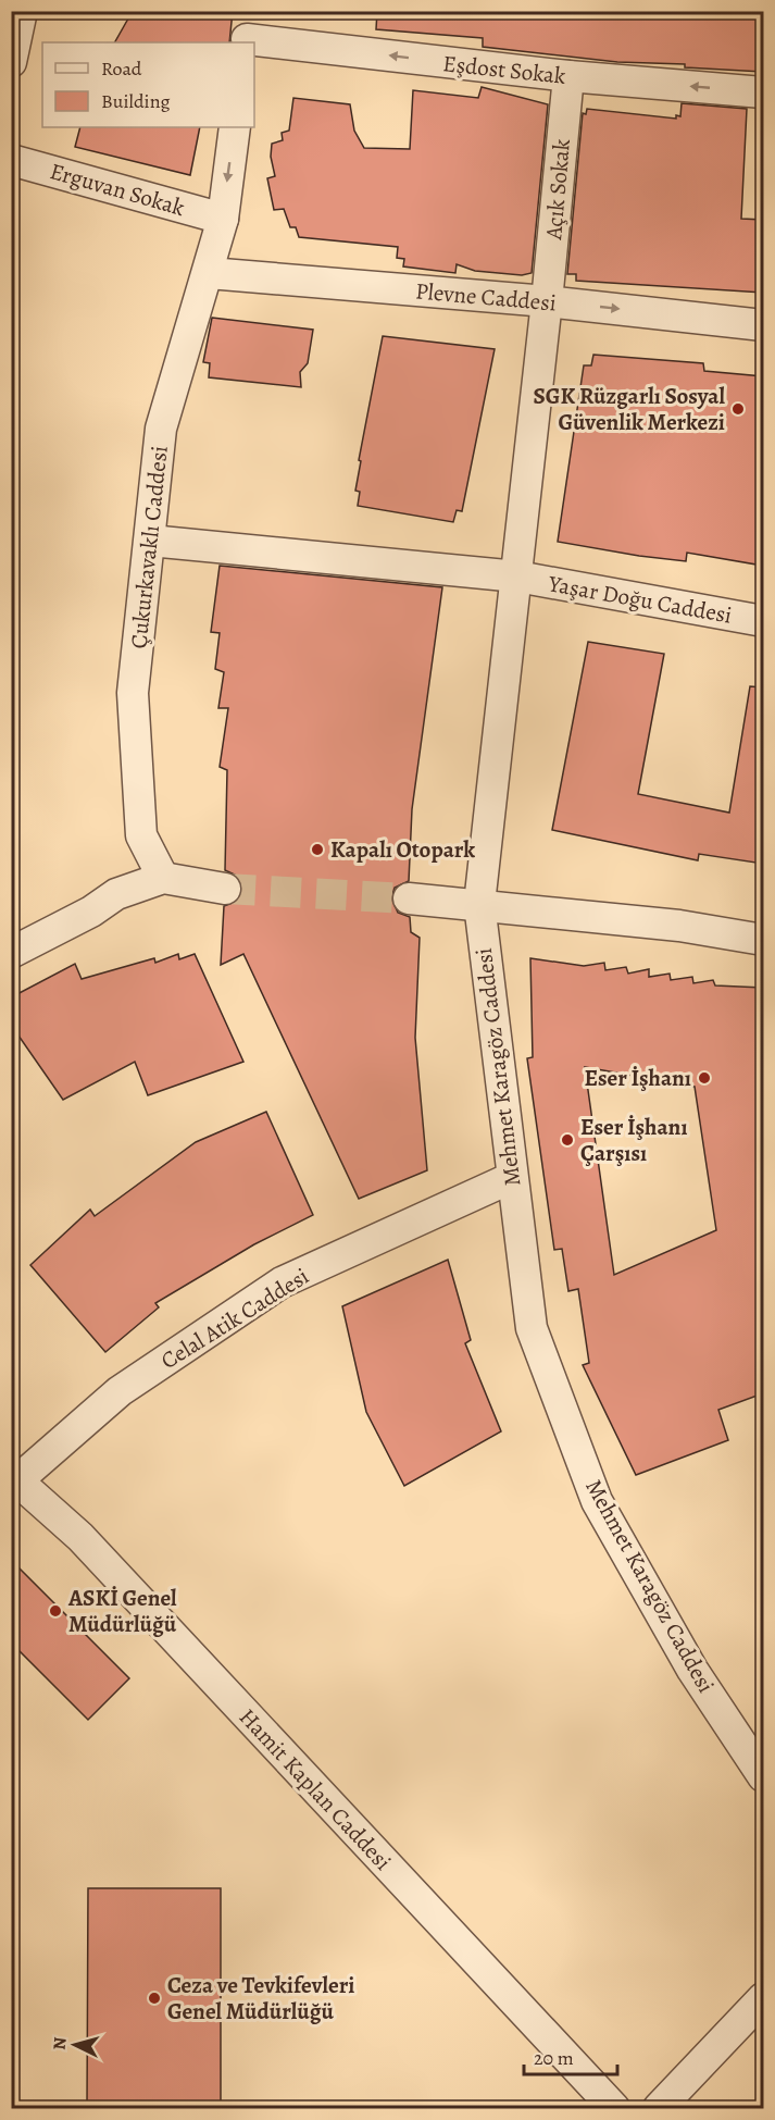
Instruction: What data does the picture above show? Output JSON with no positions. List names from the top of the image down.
{
  "streets": {
    "street": [
      "Eşdost Sokak",
      "Erguvan Sokak",
      "Açık Sokak",
      "Plevne Caddesi",
      "Çukurkavaklı Caddesi",
      "Yaşar Doğu Caddesi",
      "Mehmet Karagöz Caddesi",
      "Celal Atik Caddesi",
      "Hamit Kaplan Caddesi"
    ]
  },
  "crossings": [
    ["Eşdost Sokak", "Açık Sokak"],
    ["Erguvan Sokak", "Çukurkavaklı Caddesi"],
    ["Açık Sokak", "Plevne Caddesi"],
    ["Açık Sokak", "Mehmet Karagöz Caddesi"],
    ["Plevne Caddesi", "Çukurkavaklı Caddesi"],
    ["Plevne Caddesi", "Mehmet Karagöz Caddesi"],
    ["Çukurkavaklı Caddesi", "Yaşar Doğu Caddesi"],
    ["Yaşar Doğu Caddesi", "Mehmet Karagöz Caddesi"],
    ["Mehmet Karagöz Caddesi", "Celal Atik Caddesi"],
    ["Celal Atik Caddesi", "Hamit Kaplan Caddesi"]
  ],
  "one_way": ["Eşdost Sokak", "Plevne Caddesi"],
  "places": [
    "SGK Rüzgarlı Sosyal Güvenlik Merkezi",
    "Kapalı Otopark",
    "Eser İşhanı",
    "Eser İşhanı Çarşısı",
    "ASKİ Genel Müdürlüğü",
    "Ceza ve Tevkifevleri Genel Müdürlüğü"
  ],
  "legend": ["Road", "Building"],
  "scale_bar": "20 m",
  "north": "left"
}
